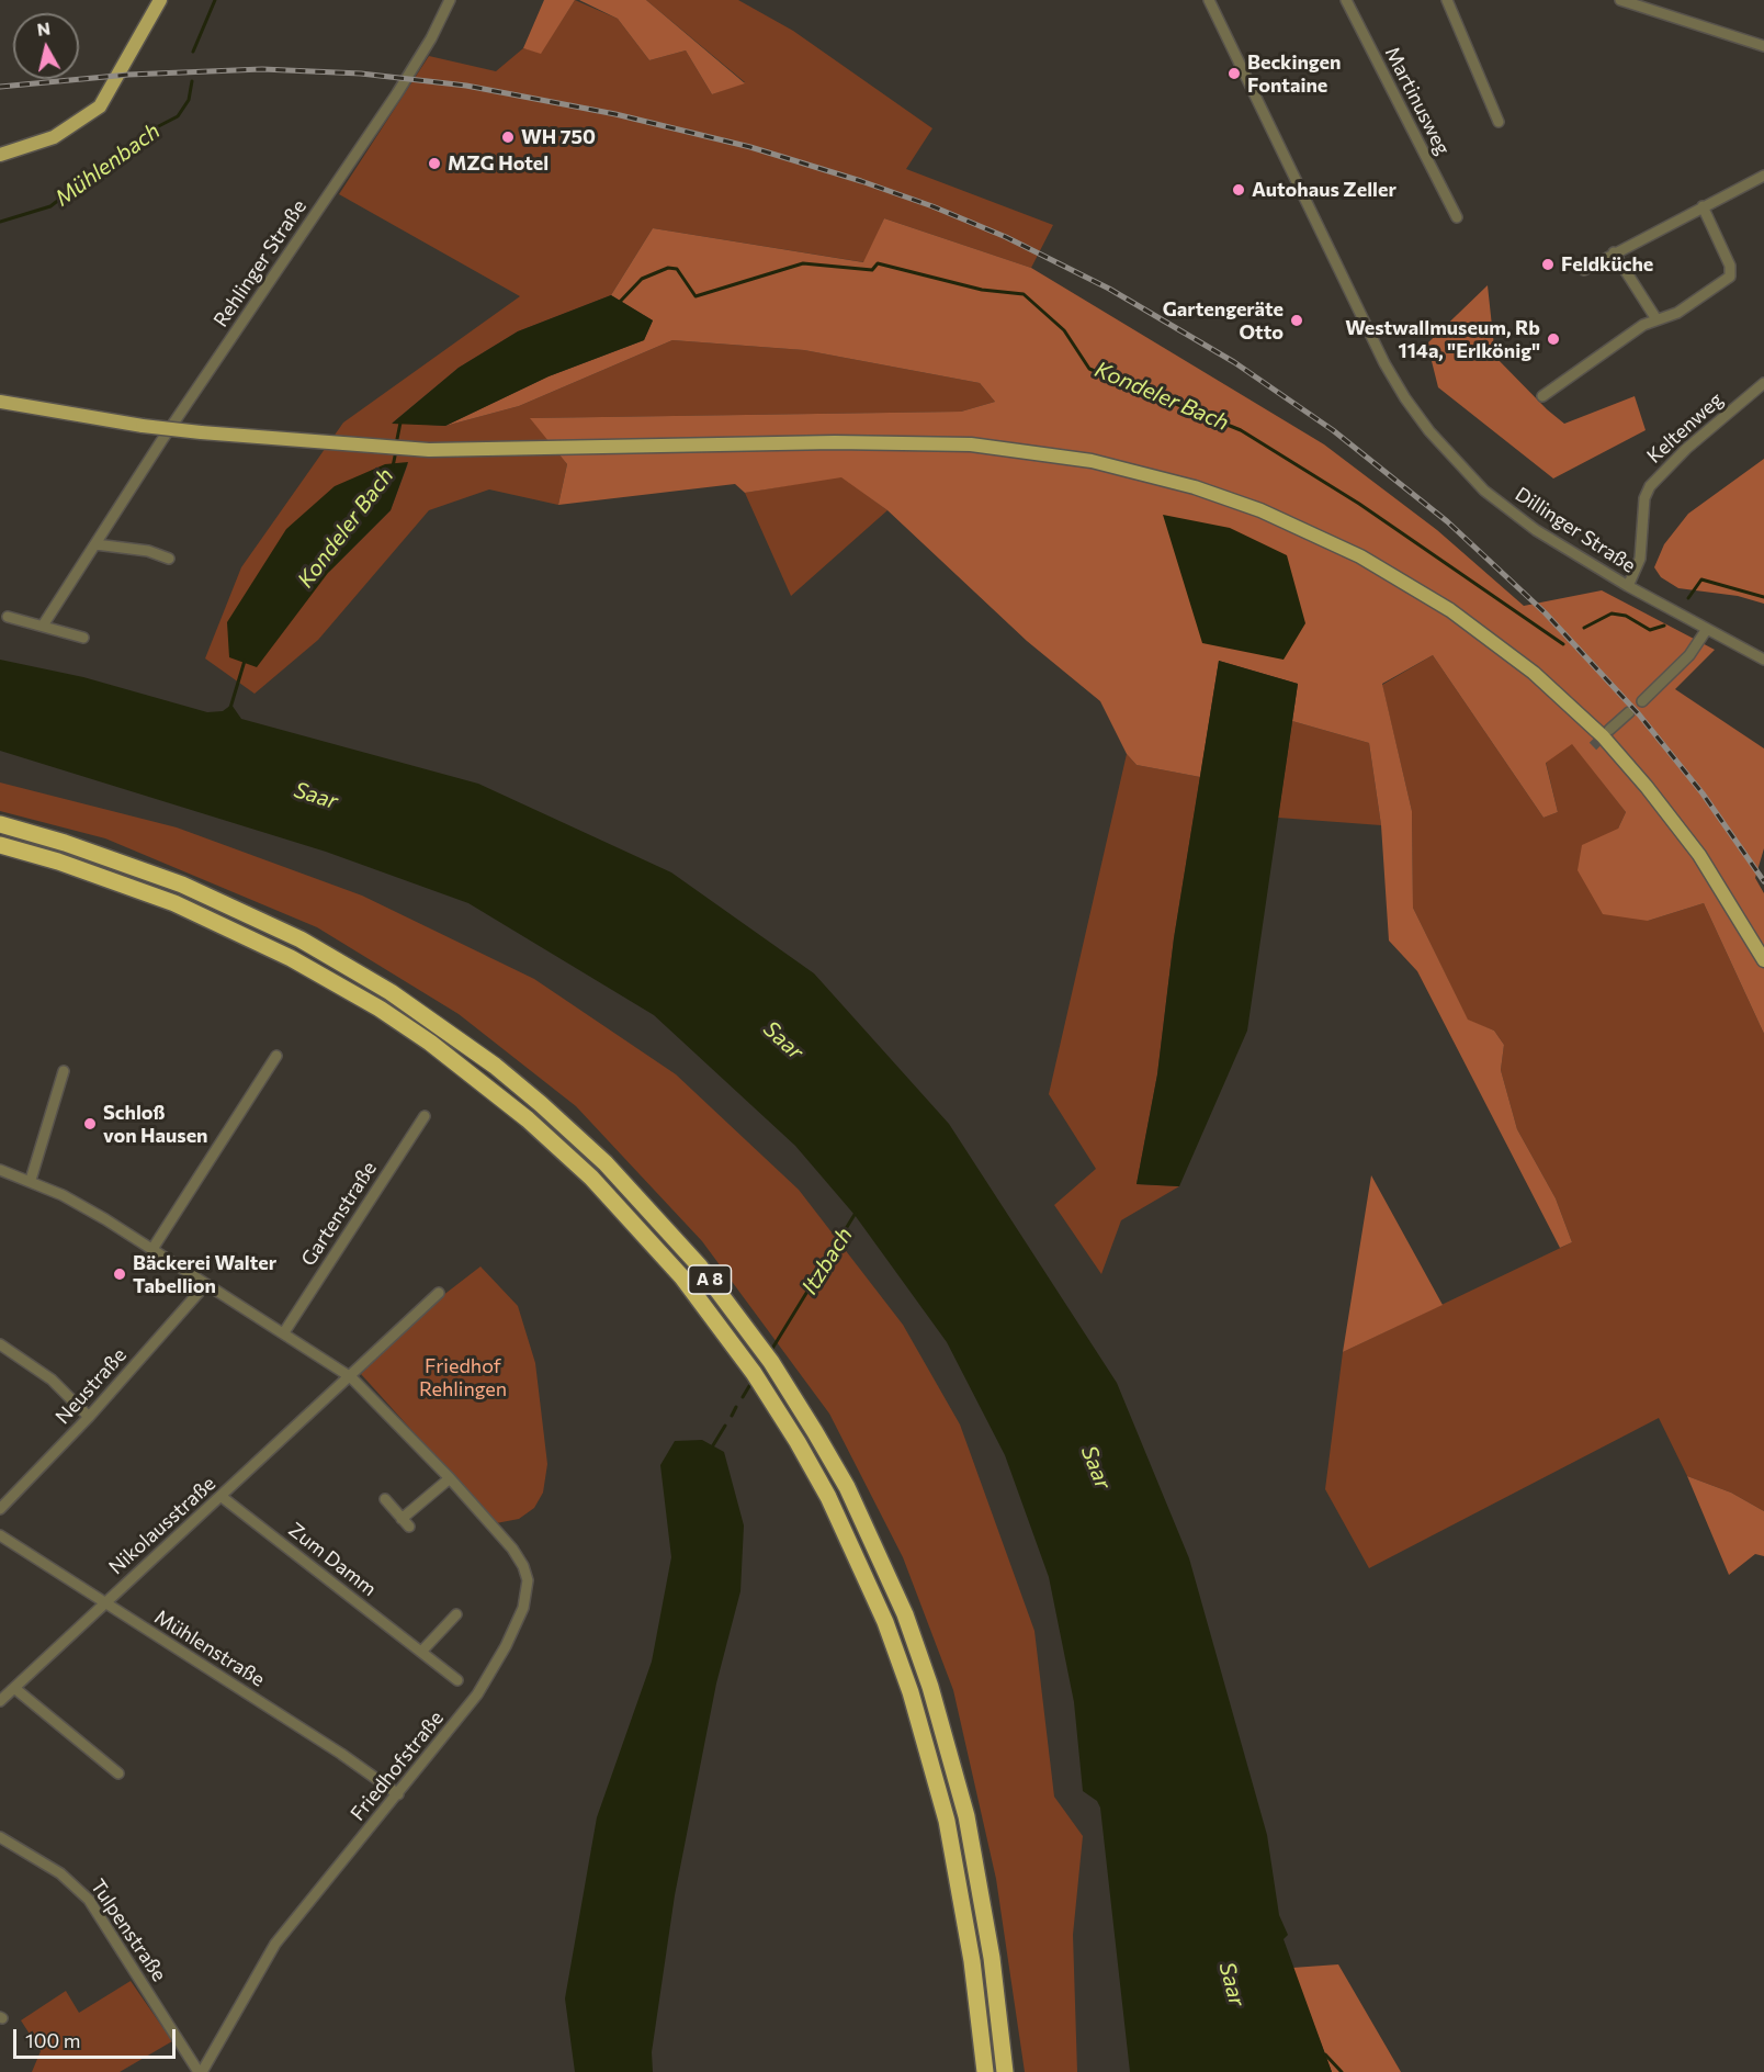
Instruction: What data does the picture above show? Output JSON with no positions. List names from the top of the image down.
{
  "streets": {
    "highway": ["A 8"],
    "street": [
      "Martinusweg",
      "Rehlinger Straße",
      "Keltenweg",
      "Dillinger Straße",
      "Gartenstraße",
      "Neustraße",
      "Nikolausstraße",
      "Zum Damm",
      "Mühlenstraße",
      "Friedhofstraße",
      "Tulpenstraße"
    ]
  },
  "crossings": [
    ["Keltenweg", "Dillinger Straße"],
    ["Gartenstraße", "Friedhofstraße"],
    ["Neustraße", "Friedhofstraße"],
    ["Nikolausstraße", "Zum Damm"],
    ["Nikolausstraße", "Mühlenstraße"],
    ["Nikolausstraße", "Friedhofstraße"],
    ["Mühlenstraße", "Friedhofstraße"],
    ["Friedhofstraße", "Tulpenstraße"]
  ],
  "water": [
    "Mühlenbach",
    "Kondeler Bach",
    "Saar",
    "Itzbach"
  ],
  "parks": ["Friedhof Rehlingen"],
  "places": [
    "Beckingen Fontaine",
    "WH 750",
    "MZG Hotel",
    "Autohaus Zeller",
    "Feldküche",
    "Gartengeräte Otto",
    "Westwallmuseum, Rb 114a, \"Erlkönig\"",
    "Schloß von Hausen",
    "Bäckerei Walter Tabellion"
  ],
  "scale_bar": "100 m",
  "north": "top"
}
